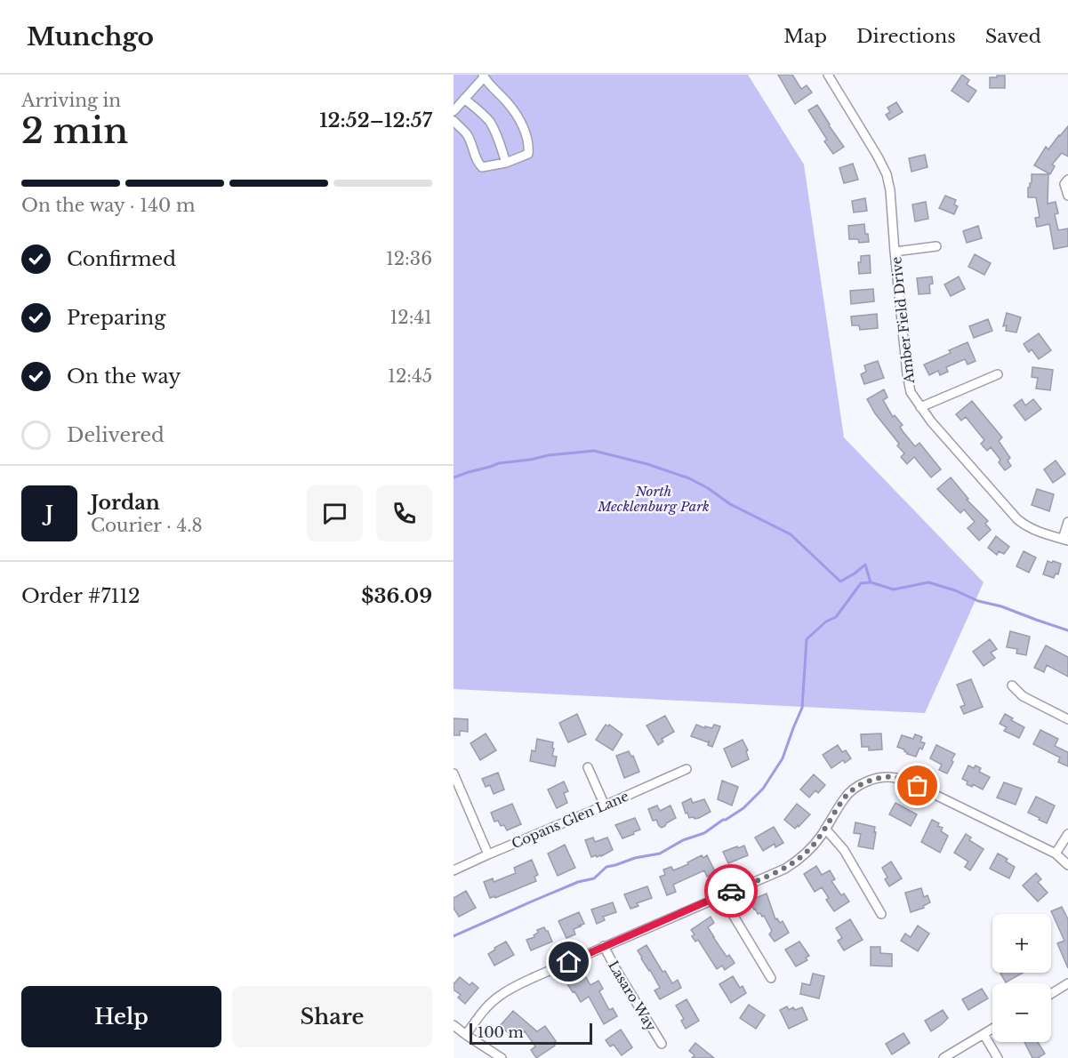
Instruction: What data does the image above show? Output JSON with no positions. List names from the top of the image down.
{
  "streets": {
    "street": ["Amber Field Drive", "Copans Glen Lane", "Lasaro Way"]
  },
  "parks": ["North Mecklenburg Park"],
  "scale_bar": "100 m",
  "page": {
    "header": "Munchgo",
    "nav": ["Map", "Directions", "Saved"],
    "heading": ["2 min", "Arriving in", "12:52–12:57"],
    "panel": [
      "Jordan",
      "Courier · 4.8",
      "Order #7112",
      "$36.09"
    ],
    "bar": "On the way · 140 m",
    "list": [
      ["Confirmed", "12:36"],
      ["Preparing", "12:41"],
      ["On the way", "12:45"],
      "Delivered"
    ],
    "round": "J",
    "map_buttons": ["+", "−"],
    "buttons": ["Help", "Share"],
    "scale": "100 m"
  }
}
